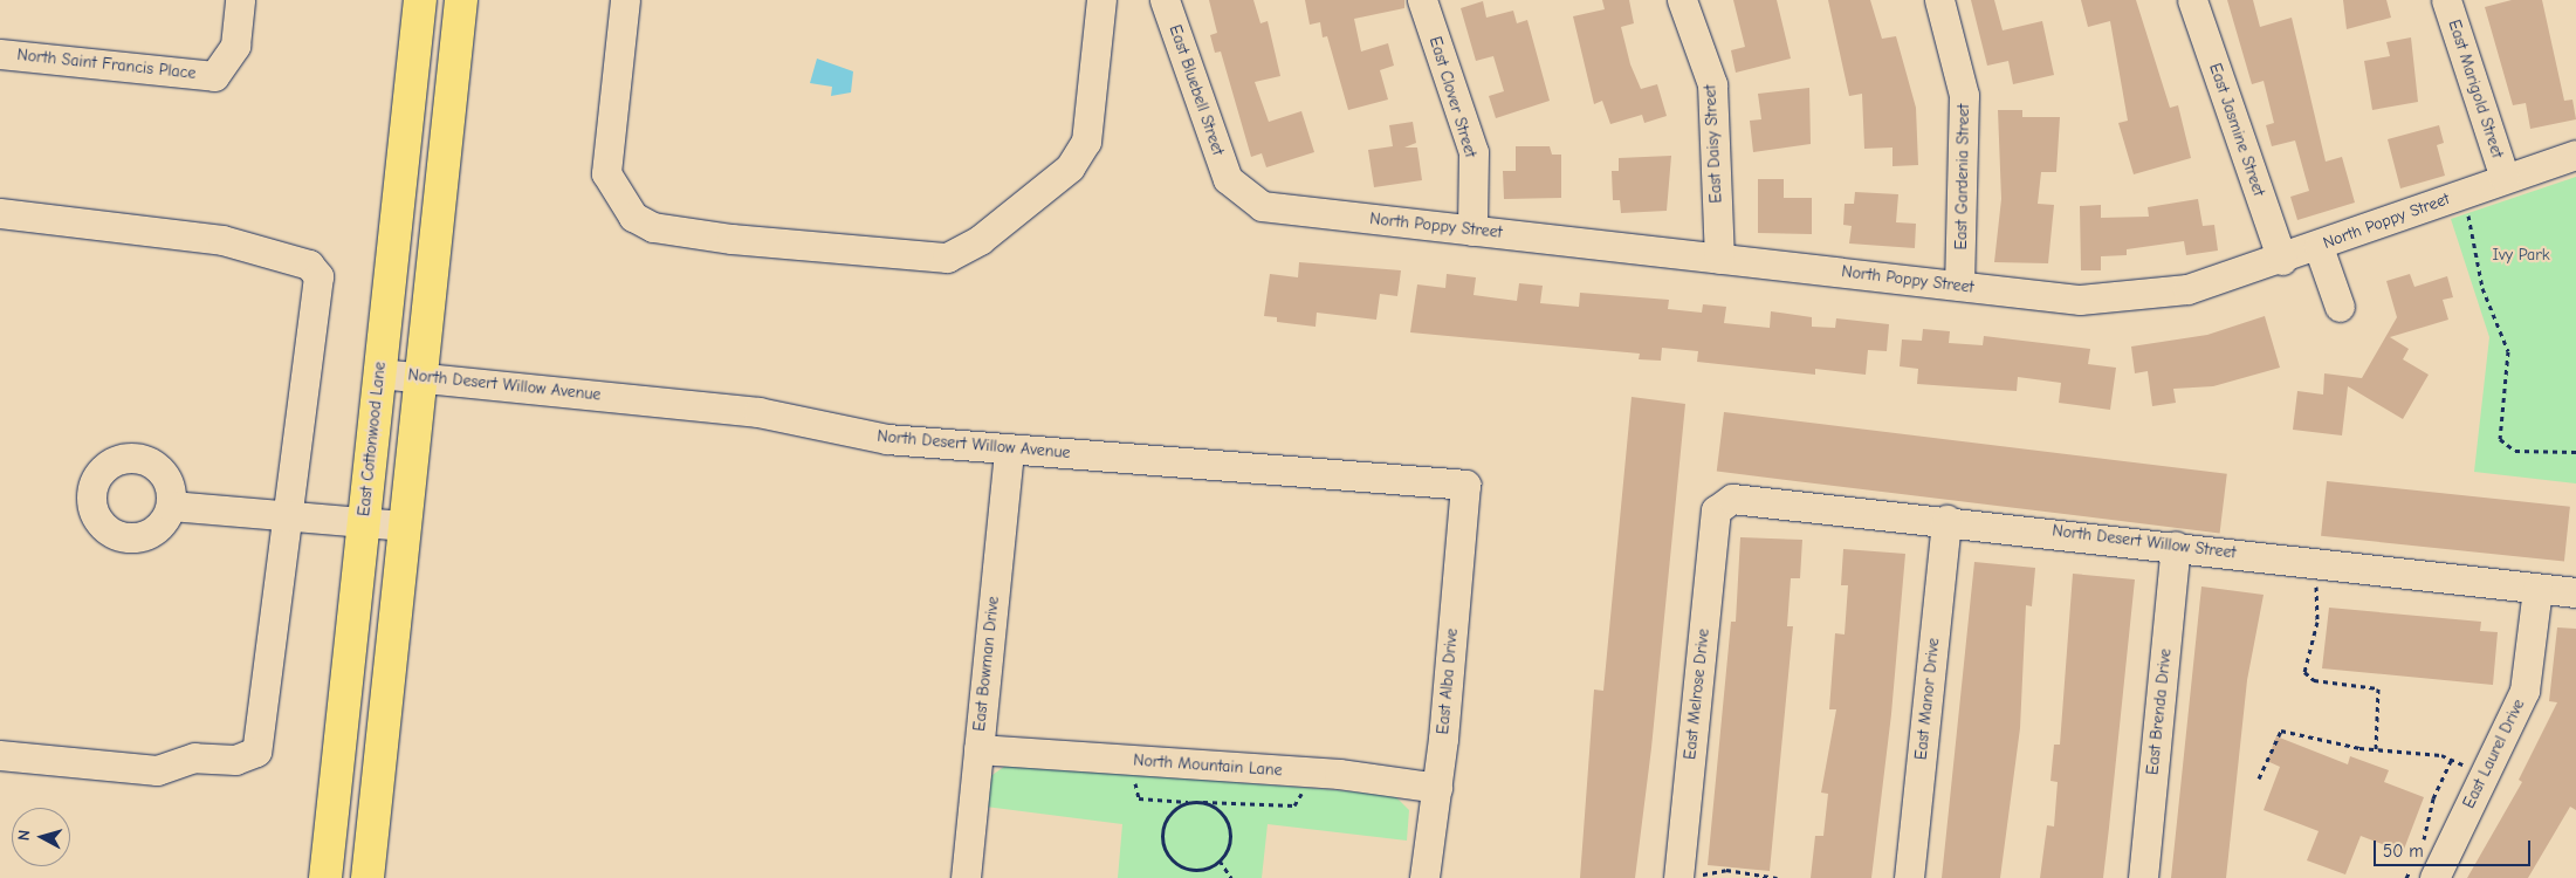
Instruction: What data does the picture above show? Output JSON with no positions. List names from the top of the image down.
{
  "streets": {
    "main road": ["East Cottonwood Lane"],
    "street": [
      "North Saint Francis Place",
      "East Marigold Street",
      "East Bluebell Street",
      "East Clover Street",
      "East Jasmine Street",
      "East Daisy Street",
      "East Gardenia Street",
      "North Poppy Street",
      "North Desert Willow Avenue",
      "North Desert Willow Street",
      "East Bowman Drive",
      "East Alba Drive",
      "East Melrose Drive",
      "East Manor Drive",
      "East Brenda Drive",
      "East Laurel Drive",
      "North Mountain Lane"
    ]
  },
  "crossings": [
    ["East Marigold Street", "North Poppy Street"],
    ["East Bluebell Street", "North Poppy Street"],
    ["East Clover Street", "North Poppy Street"],
    ["East Jasmine Street", "North Poppy Street"],
    ["East Daisy Street", "North Poppy Street"],
    ["East Gardenia Street", "North Poppy Street"],
    ["North Desert Willow Avenue", "East Cottonwood Lane"],
    ["North Desert Willow Avenue", "East Bowman Drive"],
    ["North Desert Willow Avenue", "East Alba Drive"],
    ["North Desert Willow Street", "East Melrose Drive"],
    ["North Desert Willow Street", "East Manor Drive"],
    ["North Desert Willow Street", "East Brenda Drive"],
    ["North Desert Willow Street", "East Laurel Drive"],
    ["East Bowman Drive", "North Mountain Lane"],
    ["East Alba Drive", "North Mountain Lane"]
  ],
  "parks": ["Ivy Park"],
  "scale_bar": "50 m",
  "north": "left"
}
